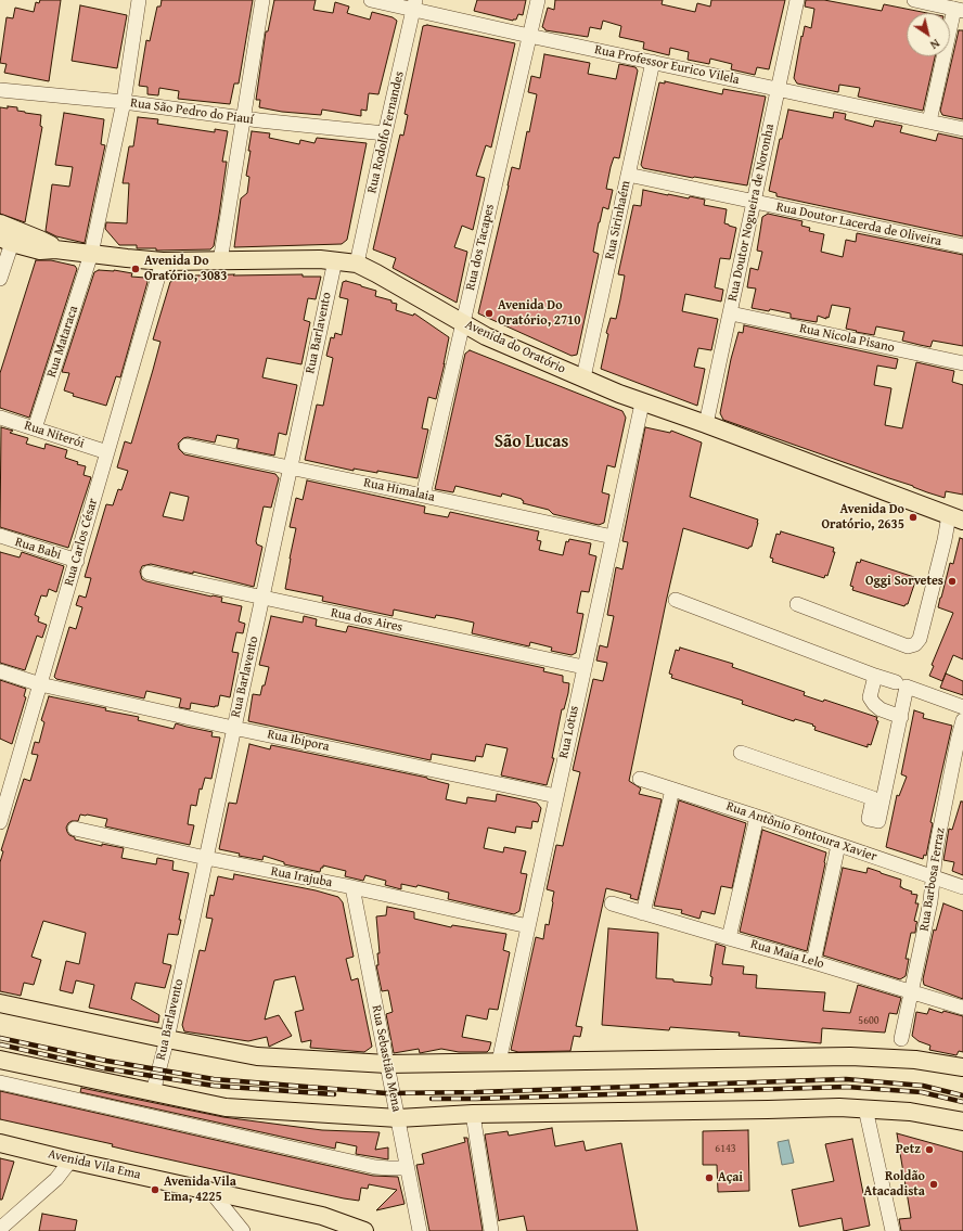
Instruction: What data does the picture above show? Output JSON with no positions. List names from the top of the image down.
{
  "streets": {
    "main road": ["Avenida do Oratório", "Avenida Vila Ema"],
    "street": [
      "Rua Professor Eurico Vilela",
      "Rua São Pedro do Piauí",
      "Rua Rodolfo Fernandes",
      "Rua Doutor Nogueira de Noronha",
      "Rua Sirinhaém",
      "Rua Doutor Lacerda de Oliveira",
      "Rua dos Tacapes",
      "Rua Barlavento",
      "Rua Nicola Pisano",
      "Rua Mataraca",
      "Rua Niterói",
      "Rua Himalaia",
      "Rua Carlos César",
      "Rua Babi",
      "Rua dos Aires",
      "Rua Lotus",
      "Rua Ibipora",
      "Rua Antônio Fontoura Xavier",
      "Rua Irajuba",
      "Rua Barbosa Ferraz",
      "Rua Maia Lelo",
      "Rua Sebastião Mena"
    ]
  },
  "crossings": [
    ["Rua Professor Eurico Vilela", "Rua Rodolfo Fernandes"],
    ["Rua Professor Eurico Vilela", "Rua Doutor Nogueira de Noronha"],
    ["Rua Professor Eurico Vilela", "Rua Sirinhaém"],
    ["Rua Professor Eurico Vilela", "Rua dos Tacapes"],
    ["Rua São Pedro do Piauí", "Rua Rodolfo Fernandes"],
    ["Rua São Pedro do Piauí", "Rua Mataraca"],
    ["Rua Rodolfo Fernandes", "Avenida do Oratório"],
    ["Rua Doutor Nogueira de Noronha", "Rua Doutor Lacerda de Oliveira"],
    ["Rua Doutor Nogueira de Noronha", "Rua Nicola Pisano"],
    ["Rua Doutor Nogueira de Noronha", "Avenida do Oratório"],
    ["Rua Sirinhaém", "Rua Doutor Lacerda de Oliveira"],
    ["Rua Sirinhaém", "Avenida do Oratório"],
    ["Rua dos Tacapes", "Avenida do Oratório"],
    ["Rua dos Tacapes", "Rua Himalaia"],
    ["Rua Barlavento", "Avenida do Oratório"],
    ["Rua Barlavento", "Rua Himalaia"],
    ["Rua Barlavento", "Rua dos Aires"],
    ["Rua Barlavento", "Rua Ibipora"],
    ["Rua Barlavento", "Rua Irajuba"],
    ["Rua Mataraca", "Avenida do Oratório"],
    ["Rua Mataraca", "Rua Niterói"],
    ["Avenida do Oratório", "Rua Carlos César"],
    ["Avenida do Oratório", "Rua Lotus"],
    ["Rua Niterói", "Rua Carlos César"],
    ["Rua Himalaia", "Rua Lotus"],
    ["Rua Carlos César", "Rua Babi"],
    ["Rua Carlos César", "Rua Ibipora"],
    ["Rua dos Aires", "Rua Lotus"],
    ["Rua Lotus", "Rua Ibipora"],
    ["Rua Lotus", "Rua Irajuba"],
    ["Rua Antônio Fontoura Xavier", "Rua Barbosa Ferraz"],
    ["Rua Irajuba", "Rua Sebastião Mena"],
    ["Rua Barbosa Ferraz", "Rua Maia Lelo"]
  ],
  "districts": ["São Lucas"],
  "places": [
    "Avenida Do Oratório, 3083",
    "Avenida Do Oratório, 2710",
    "Avenida Do Oratório, 2635",
    "Oggi Sorvetes",
    "Petz",
    "Açai",
    "Roldão Atacadista",
    "Avenida Vila Ema, 4225"
  ],
  "house_numbers": ["5600", "6143"],
  "north": "bottom right"
}
